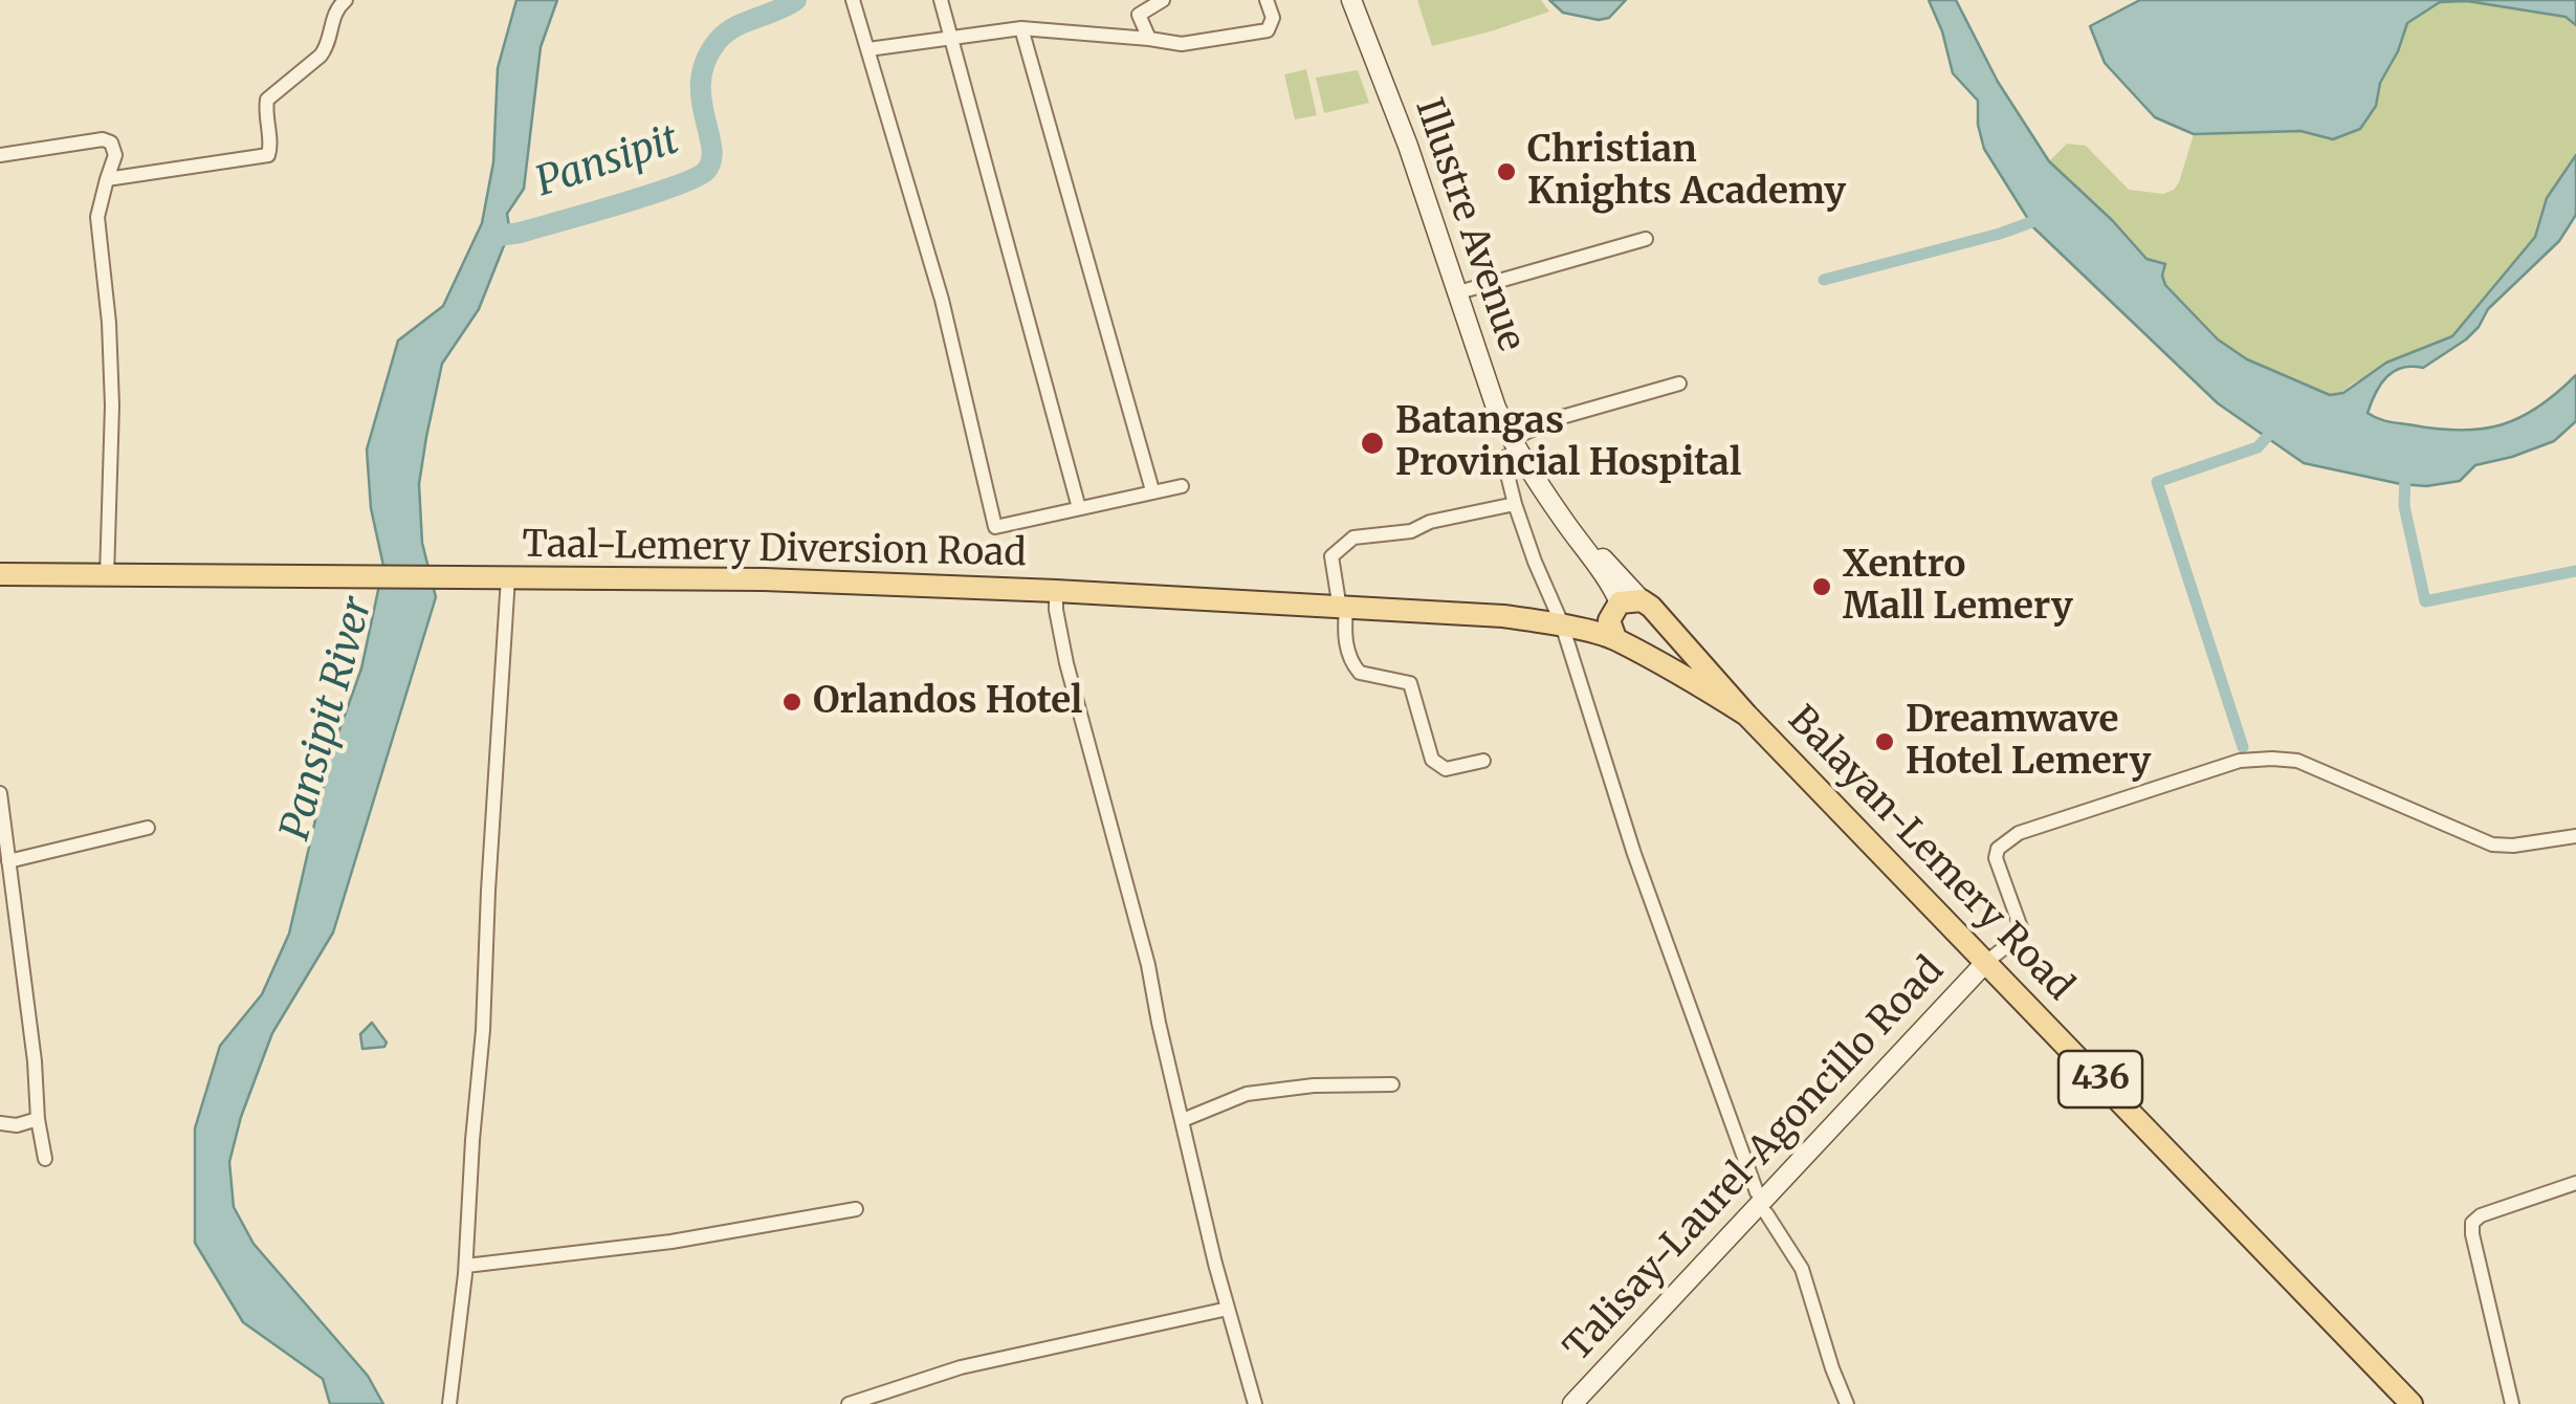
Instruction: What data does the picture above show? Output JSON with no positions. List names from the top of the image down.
{
  "streets": {
    "main road": [
      "Illustre Avenue",
      "Taal-Lemery Diversion Road",
      "Balayan-Lemery Road",
      "436",
      "Talisay-Laurel-Agoncillo Road"
    ]
  },
  "crossings": [
    ["Illustre Avenue", "Taal-Lemery Diversion Road"],
    ["Illustre Avenue", "Balayan-Lemery Road"],
    ["Taal-Lemery Diversion Road", "Balayan-Lemery Road"],
    ["Balayan-Lemery Road", "Talisay-Laurel-Agoncillo Road"]
  ],
  "water": ["Pansipit", "Pansipit River"],
  "places": [
    "Christian Knights Academy",
    "Batangas Provincial Hospital",
    "Xentro Mall Lemery",
    "Orlandos Hotel",
    "Dreamwave Hotel Lemery"
  ]
}
